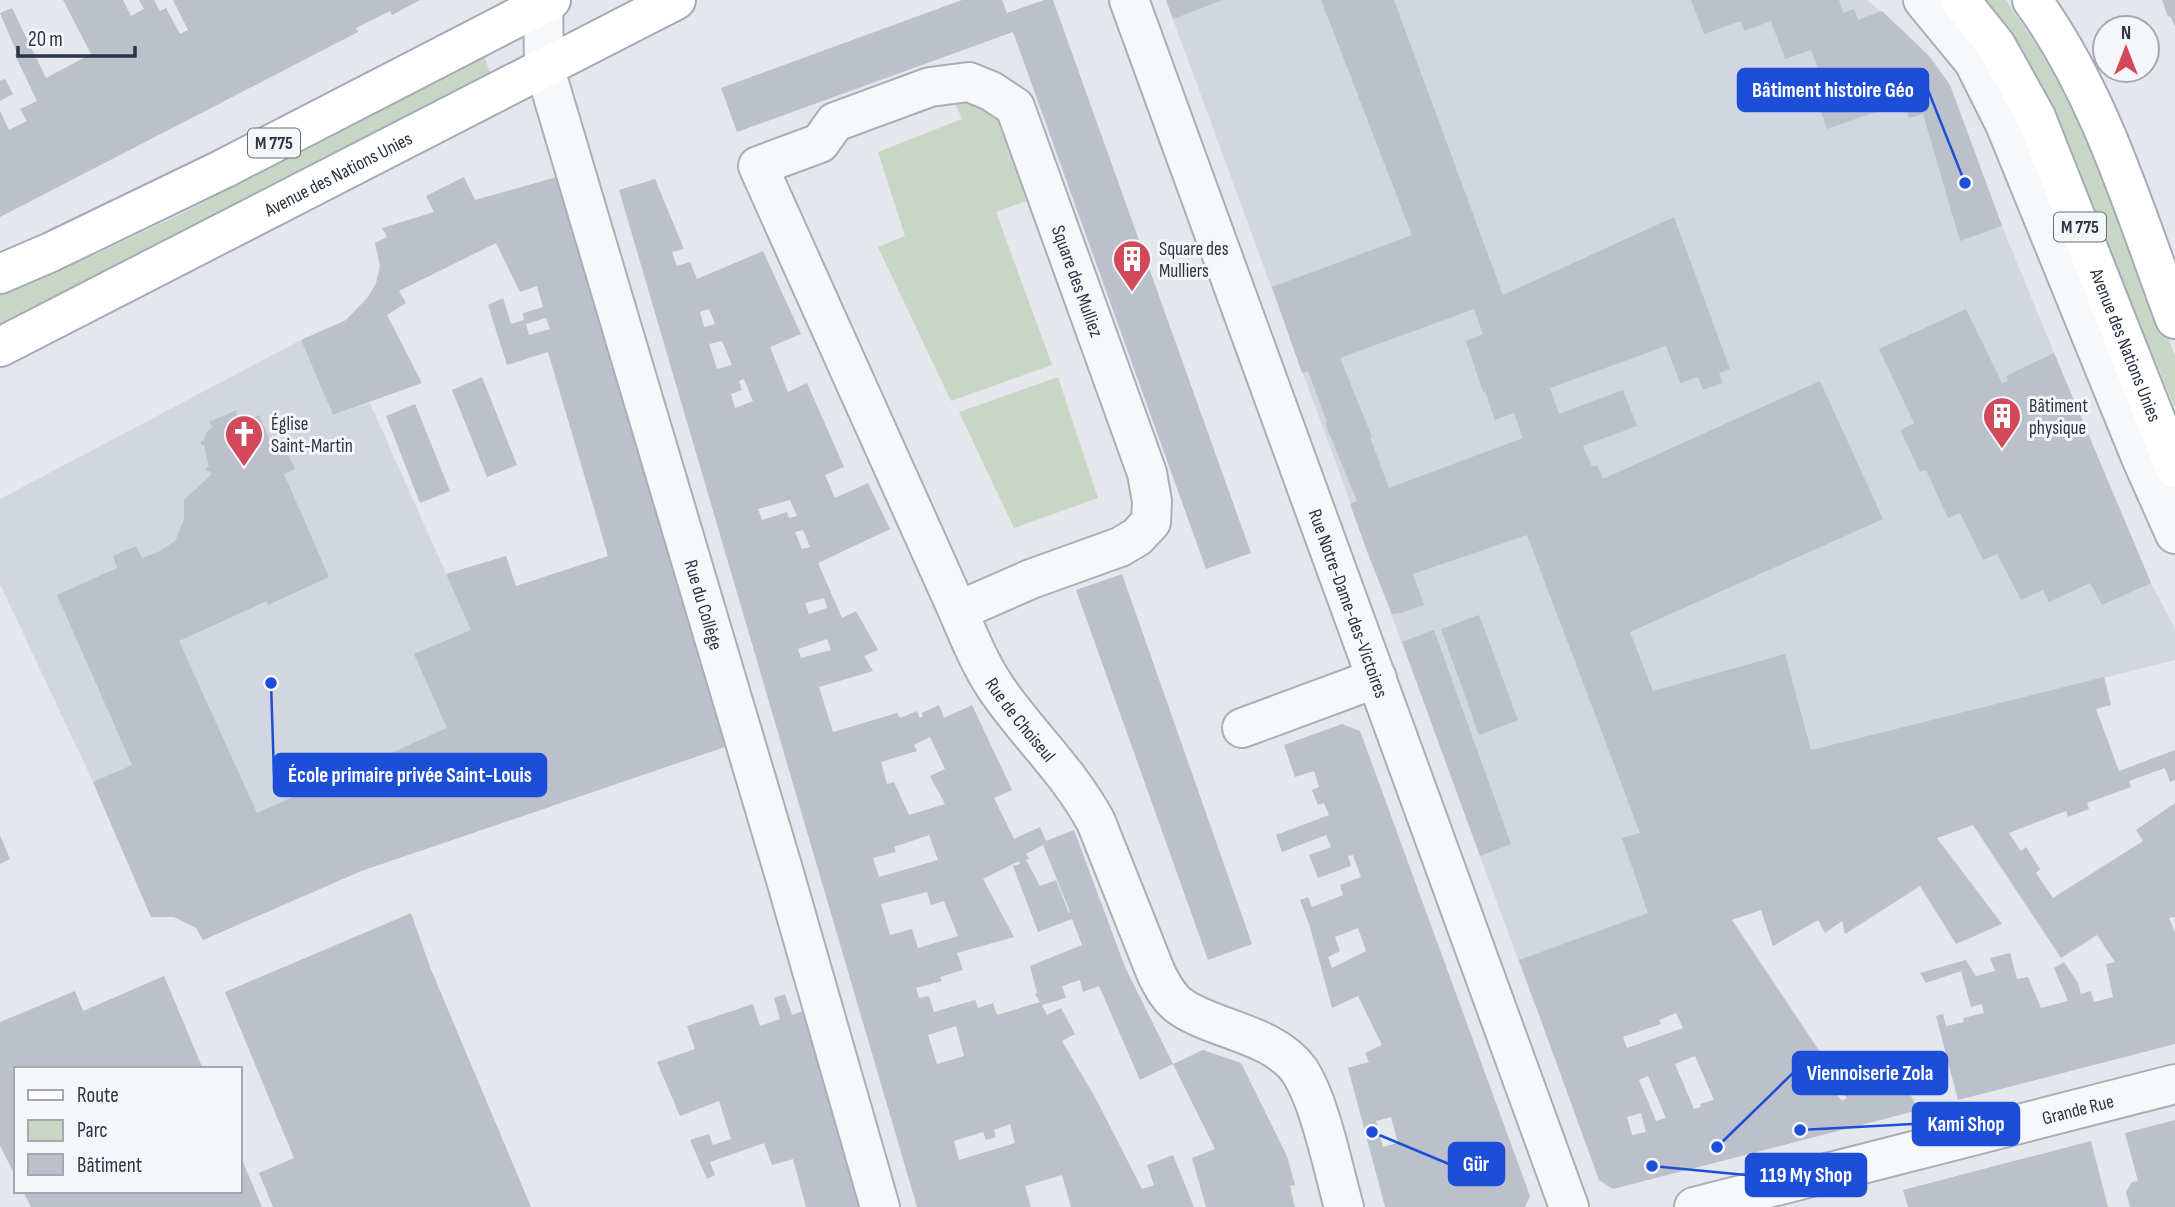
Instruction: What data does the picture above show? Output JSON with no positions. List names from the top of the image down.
{
  "streets": {
    "main road": ["M 775", "Avenue des Nations Unies"],
    "street": [
      "Square des Mulliez",
      "Rue Notre-Dame-des-Victoires",
      "Rue du Collège",
      "Rue de Choiseul",
      "Grande Rue"
    ]
  },
  "crossings": [
    ["M 775", "Rue du Collège"],
    ["Avenue des Nations Unies", "Rue du Collège"],
    ["Square des Mulliez", "Rue de Choiseul"]
  ],
  "places": {
    "other": [
      "Bâtiment histoire Géo",
      "École primaire privée Saint-Louis",
      "Kami Shop",
      "Gür",
      "Viennoiserie Zola",
      "119 My Shop"
    ],
    "building": ["Square des Mulliers", "Bâtiment physique"],
    "church": ["Église Saint-Martin"]
  },
  "legend": ["Route", "Parc", "Bâtiment"],
  "scale_bar": "20 m",
  "north": "top"
}
